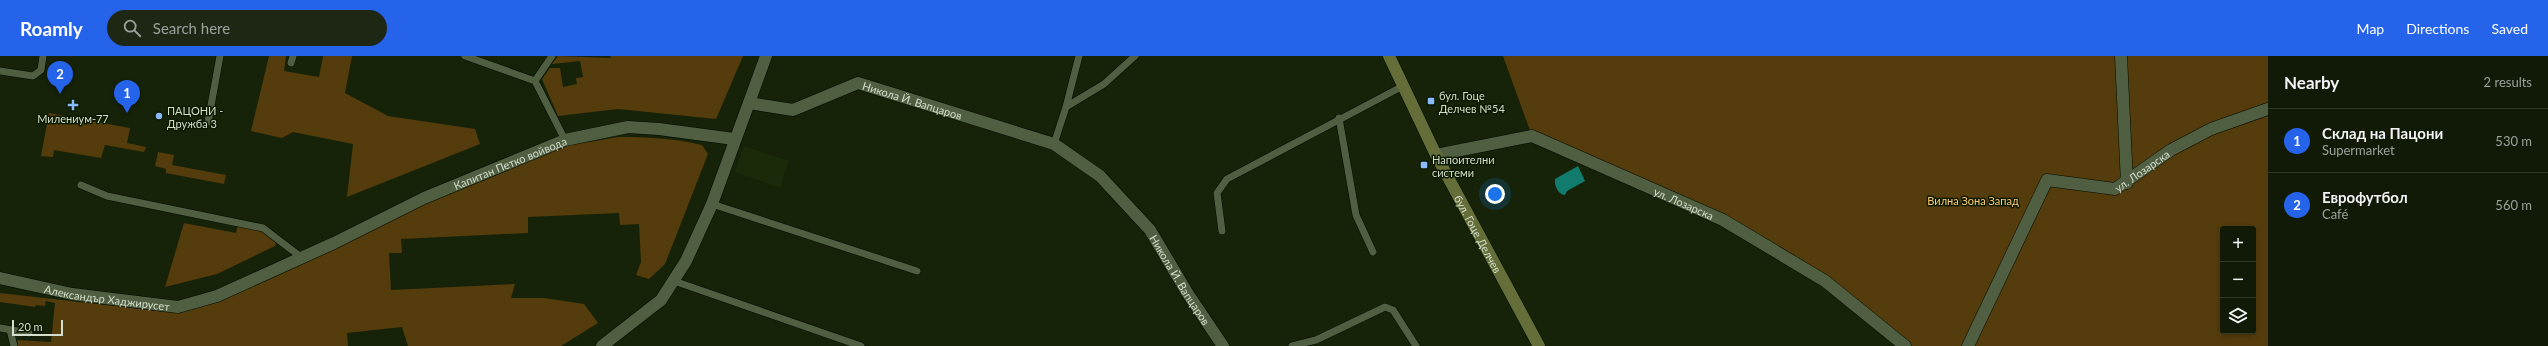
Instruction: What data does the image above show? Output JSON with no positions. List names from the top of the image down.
{
  "streets": {
    "main road": ["бул. Гоце Делчев"],
    "street": [
      "Никола Й. Вапцаров",
      "Капитан Петко войвода",
      "ул. Лозарска",
      "Александър Хаджирусет"
    ]
  },
  "crossings": [
    ["Капитан Петко войвода", "Александър Хаджирусет"],
    ["ул. Лозарска", "бул. Гоце Делчев"]
  ],
  "parks": ["Вилна Зона Запад"],
  "places": {
    "transit": ["бул. Гоце Делчев №54", "Напоителни системи"],
    "health": ["Милениум-77"],
    "other": ["ПАЦОНИ - Дружба 3"]
  },
  "scale_bar": "20 m",
  "page": {
    "header": "Roamly",
    "search": "Search here",
    "nav": ["Map", "Directions", "Saved"],
    "heading": ["Nearby", "2 results"],
    "pins": ["2", "1"],
    "list": [
      {
        "mark": "1",
        "name": "Склад на Пацони",
        "note": "Supermarket",
        "value": "530 m"
      },
      {
        "mark": "2",
        "name": "Еврофутбол",
        "note": "Café",
        "value": "560 m"
      }
    ],
    "map_buttons": ["+", "−"],
    "scale": "20 m"
  }
}
